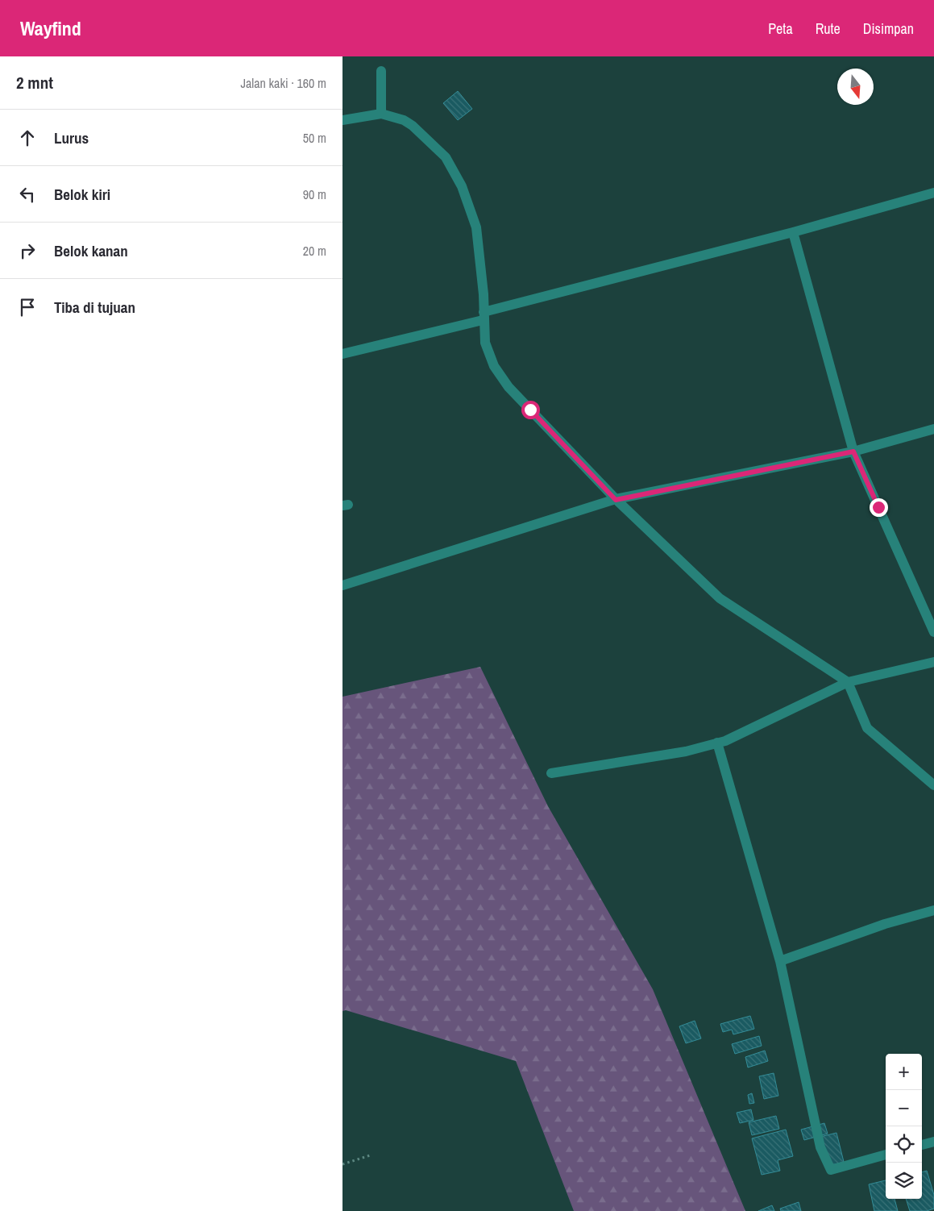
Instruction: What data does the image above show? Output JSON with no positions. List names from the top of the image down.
{
  "north": "bottom",
  "page": {
    "header": "Wayfind",
    "nav": ["Peta", "Rute", "Disimpan"],
    "heading": ["2 mnt", "Jalan kaki · 160 m"],
    "list": [
      ["Lurus", "50 m"],
      ["Belok kiri", "90 m"],
      ["Belok kanan", "20 m"],
      "Tiba di tujuan"
    ],
    "map_buttons": ["+", "−"]
  }
}
